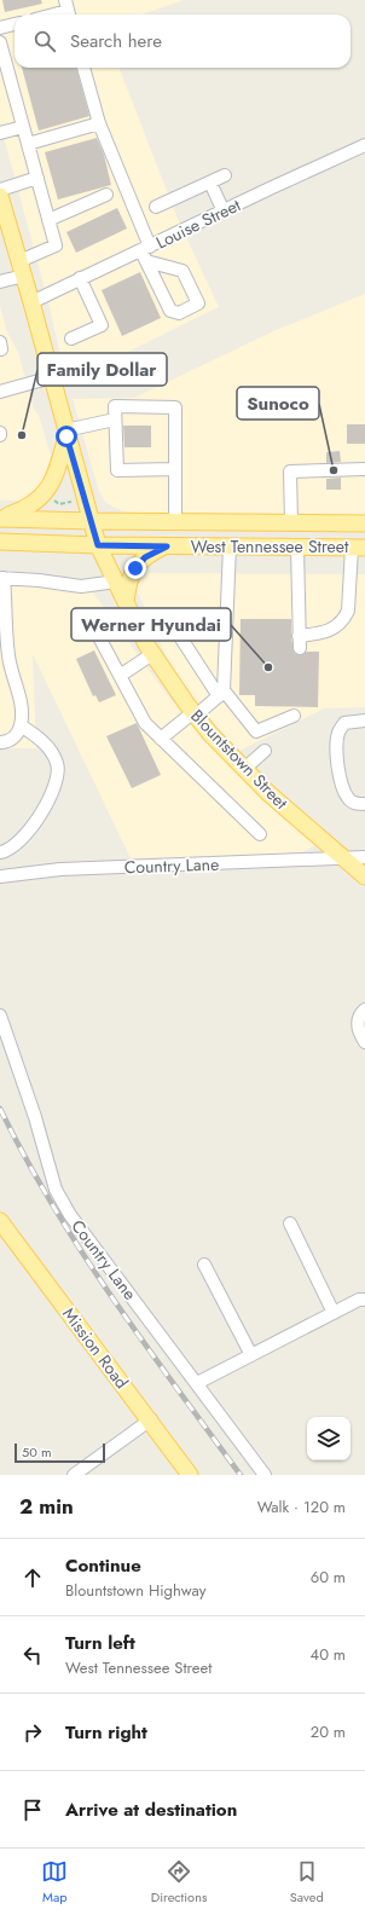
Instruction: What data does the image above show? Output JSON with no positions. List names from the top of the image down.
{
  "streets": {
    "main road": ["West Tennessee Street", "Blountstown Street", "Mission Road"],
    "street": ["Louise Street", "Country Lane"]
  },
  "crossings": [
    ["Louise Street", "Blountstown Street"],
    ["West Tennessee Street", "Blountstown Street"],
    ["Blountstown Street", "Country Lane"]
  ],
  "places": ["Family Dollar", "Sunoco", "Werner Hyundai"],
  "scale_bar": "50 m",
  "page": {
    "search": "Search here",
    "scale": "50 m",
    "heading": ["2 min", "Walk · 120 m"],
    "list": [
      ["Continue", "Blountstown Highway", "60 m"],
      ["Turn left", "West Tennessee Street", "40 m"],
      ["Turn right", "20 m"],
      "Arrive at destination"
    ],
    "nav": ["Map", "Directions", "Saved"]
  }
}
